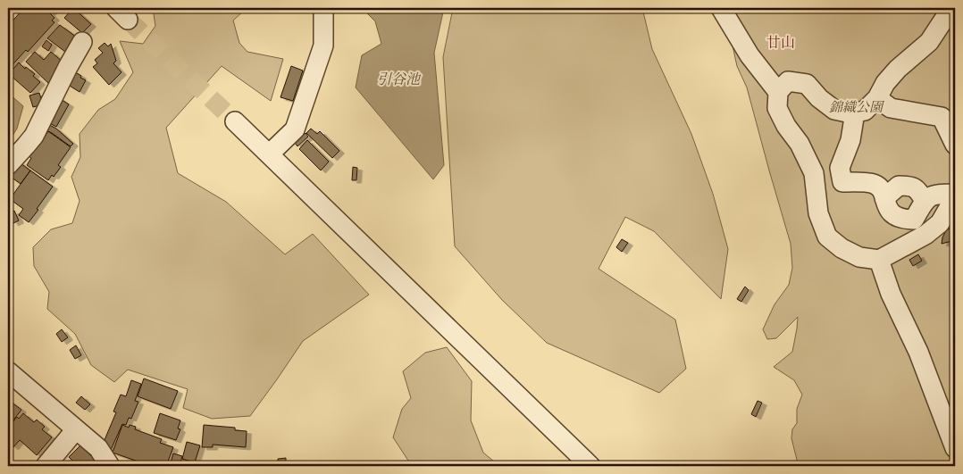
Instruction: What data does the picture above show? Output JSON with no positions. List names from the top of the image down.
{
  "districts": ["廿山"],
  "water": ["引谷池"],
  "parks": ["錦織公園"]
}
